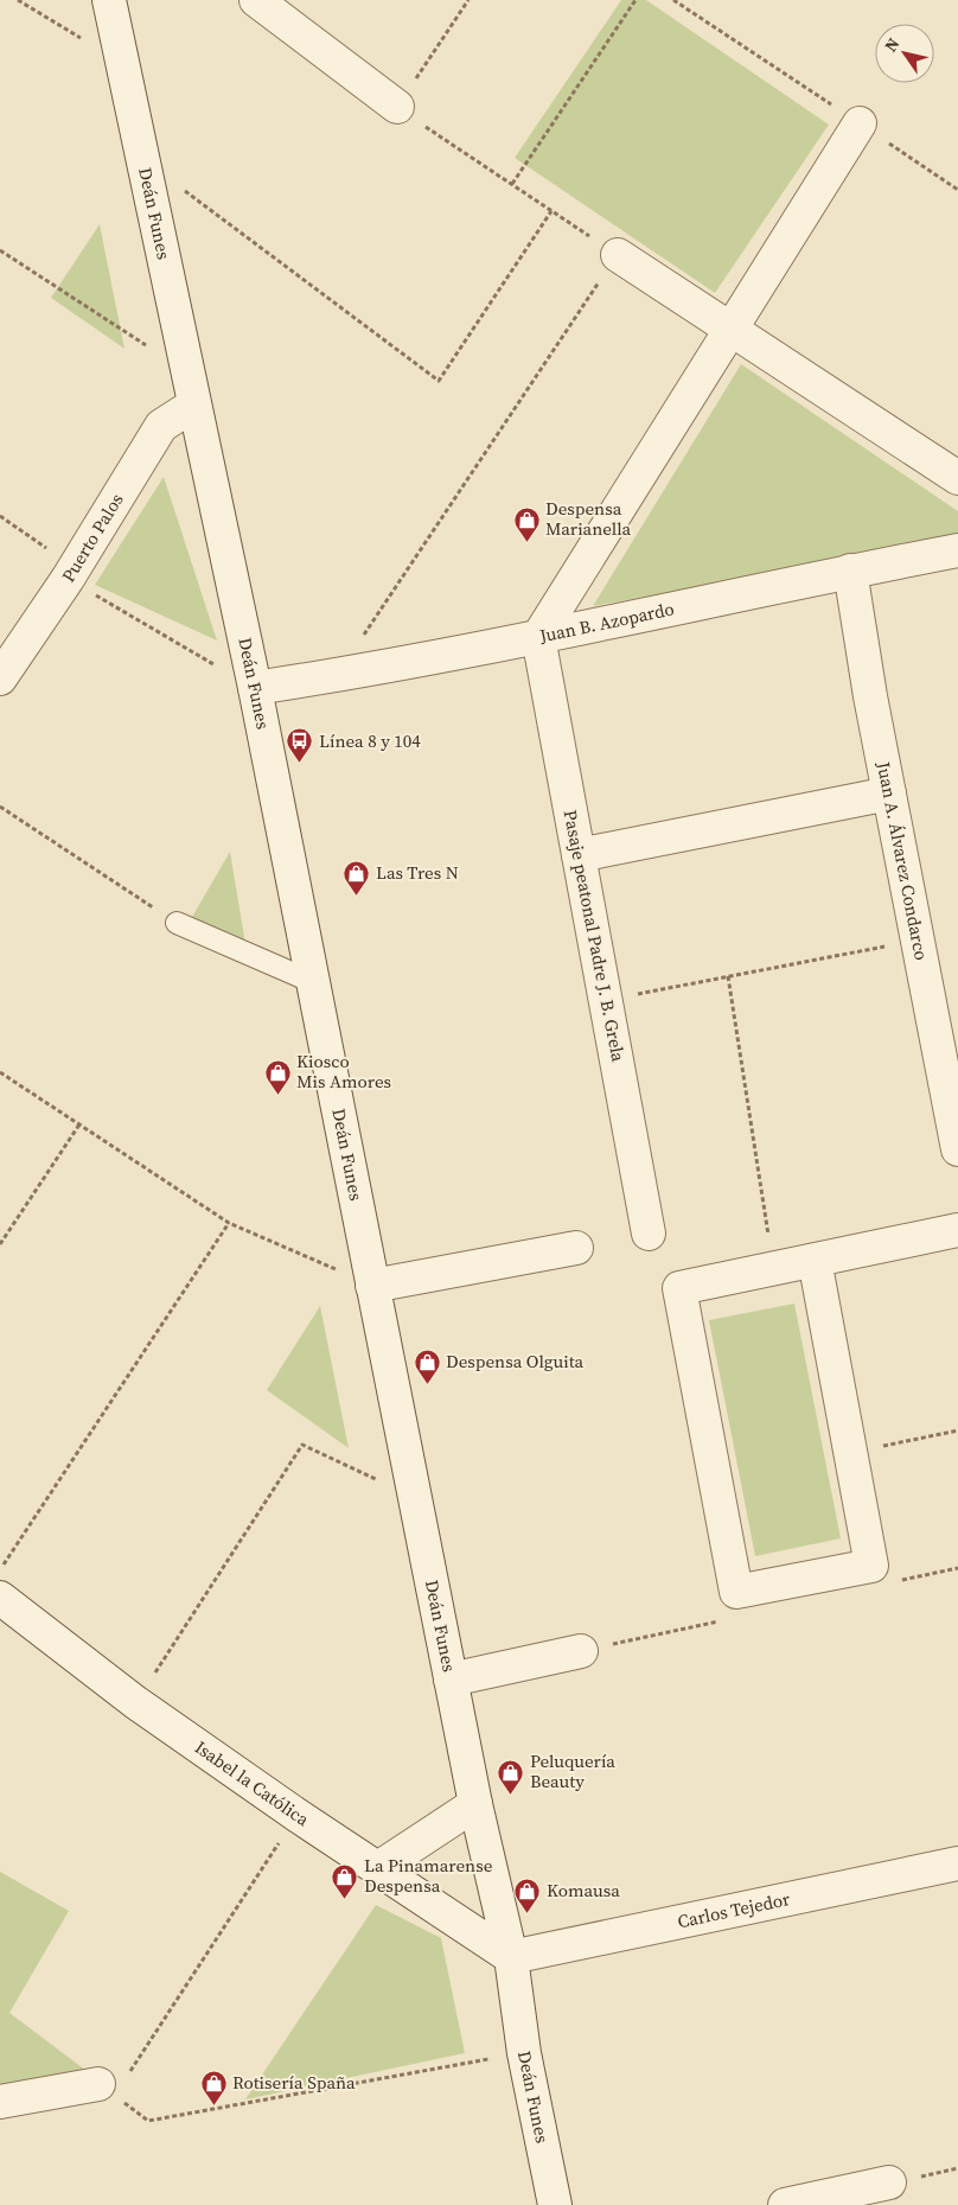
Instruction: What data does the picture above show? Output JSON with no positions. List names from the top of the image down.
{
  "streets": {
    "street": [
      "Deán Funes",
      "Puerto Palos",
      "Juan B. Azopardo",
      "Juan A. Álvarez Condarco",
      "Pasaje peatonal Padre J. B. Grela",
      "Isabel la Católica",
      "Carlos Tejedor"
    ]
  },
  "crossings": [
    ["Deán Funes", "Puerto Palos"],
    ["Deán Funes", "Juan B. Azopardo"],
    ["Deán Funes", "Isabel la Católica"],
    ["Deán Funes", "Carlos Tejedor"],
    ["Juan B. Azopardo", "Juan A. Álvarez Condarco"],
    ["Juan B. Azopardo", "Pasaje peatonal Padre J. B. Grela"],
    ["Isabel la Católica", "Carlos Tejedor"]
  ],
  "places": {
    "shop": [
      "Despensa Marianella",
      "Las Tres N",
      "Kiosco Mis Amores",
      "Despensa Olguita",
      "Peluquería Beauty",
      "La Pinamarense Despensa",
      "Komausa",
      "Rotisería Spaña"
    ],
    "bus stop": ["Línea 8 y 104"]
  },
  "north": "top left"
}
